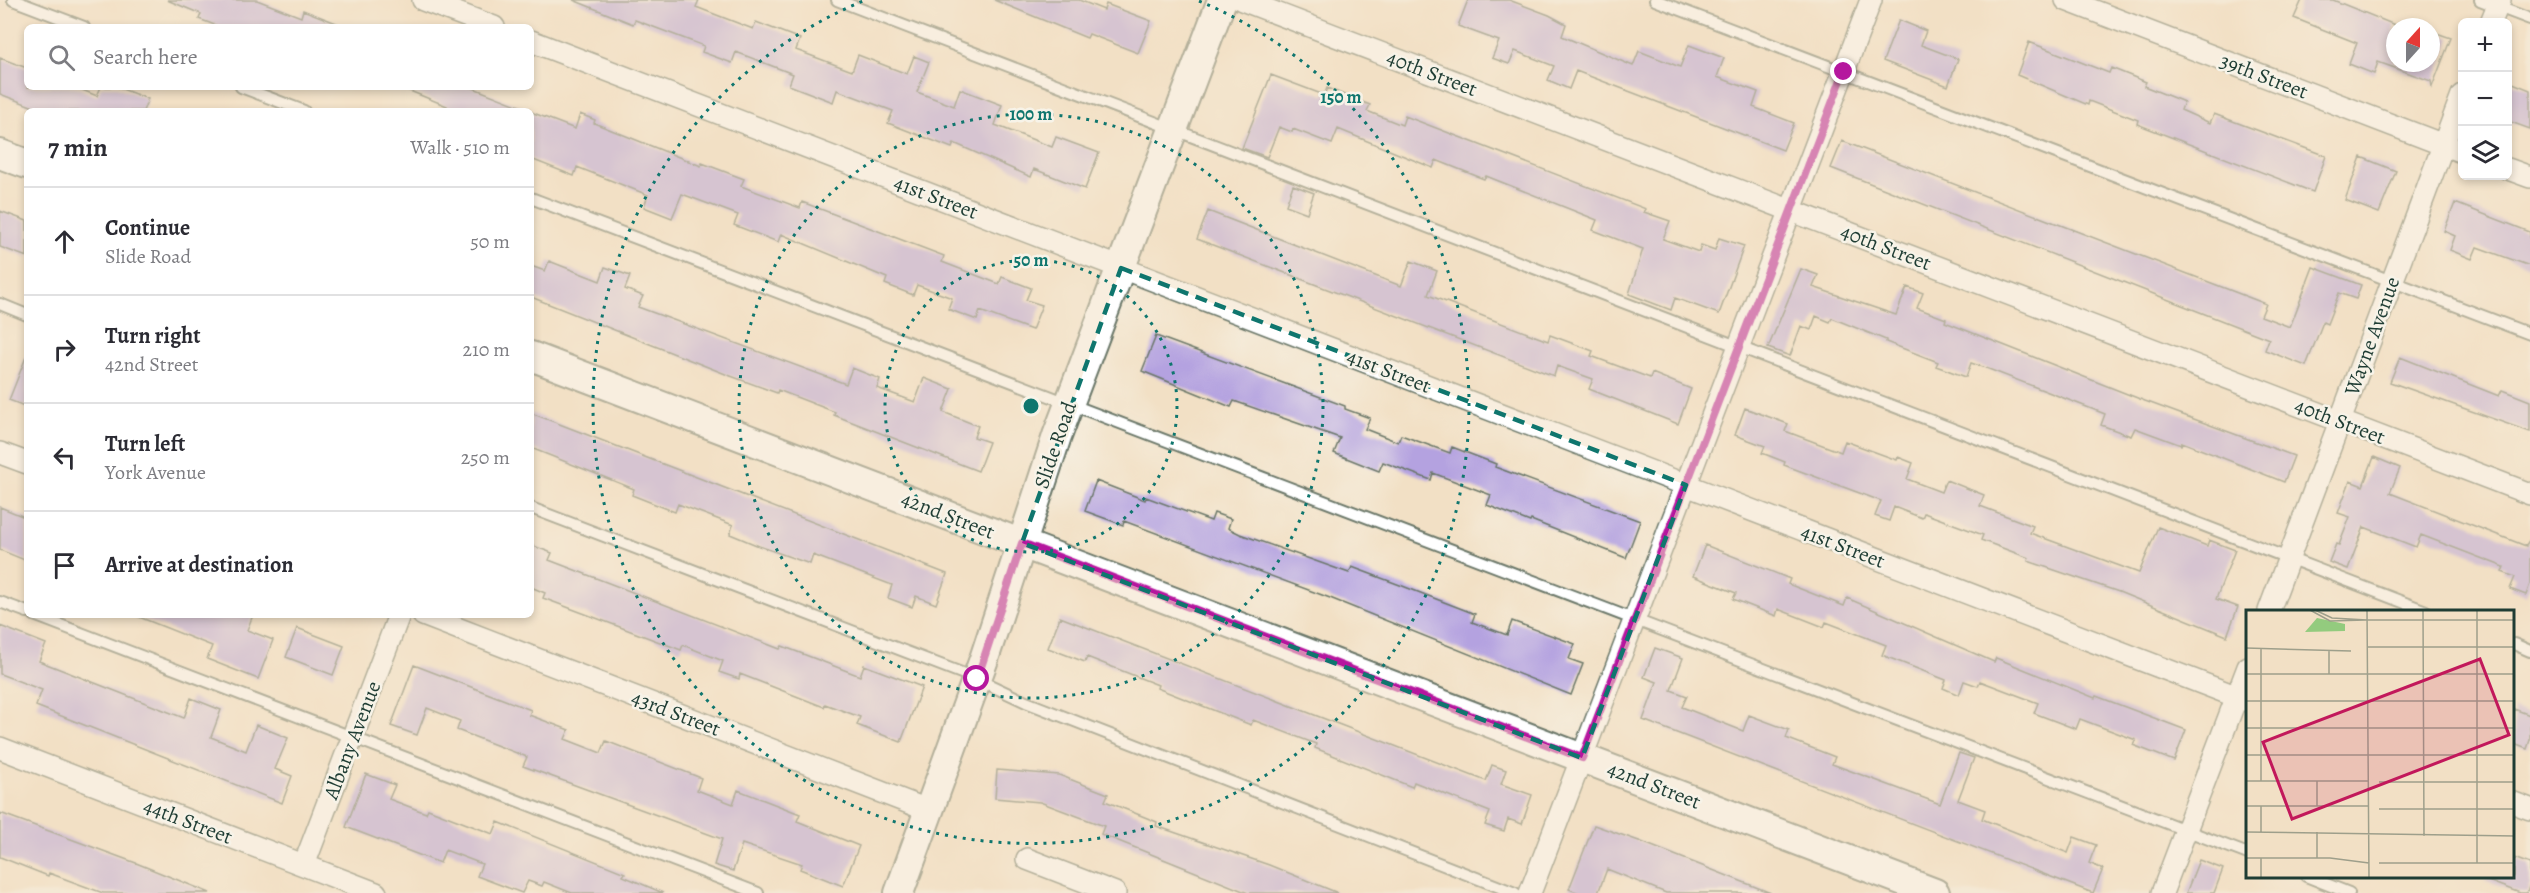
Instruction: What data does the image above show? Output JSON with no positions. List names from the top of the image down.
{
  "streets": {
    "street": [
      "40th Street",
      "39th Street",
      "41st Street",
      "Wayne Avenue",
      "Slide Road",
      "42nd Street",
      "43rd Street",
      "Albany Avenue",
      "44th Street"
    ]
  },
  "crossings": [
    ["40th Street", "Wayne Avenue"],
    ["39th Street", "Wayne Avenue"],
    ["41st Street", "Slide Road"],
    ["Slide Road", "42nd Street"],
    ["Slide Road", "43rd Street"],
    ["Albany Avenue", "44th Street"]
  ],
  "north": "top",
  "page": {
    "map_buttons": ["+", "−"],
    "search": "Search here",
    "heading": ["7 min", "Walk · 510 m"],
    "list": [
      ["Continue", "Slide Road", "50 m"],
      ["Turn right", "42nd Street", "210 m"],
      ["Turn left", "York Avenue", "250 m"],
      "Arrive at destination"
    ]
  },
  "rings": ["150 m", "100 m", "50 m"]
}
